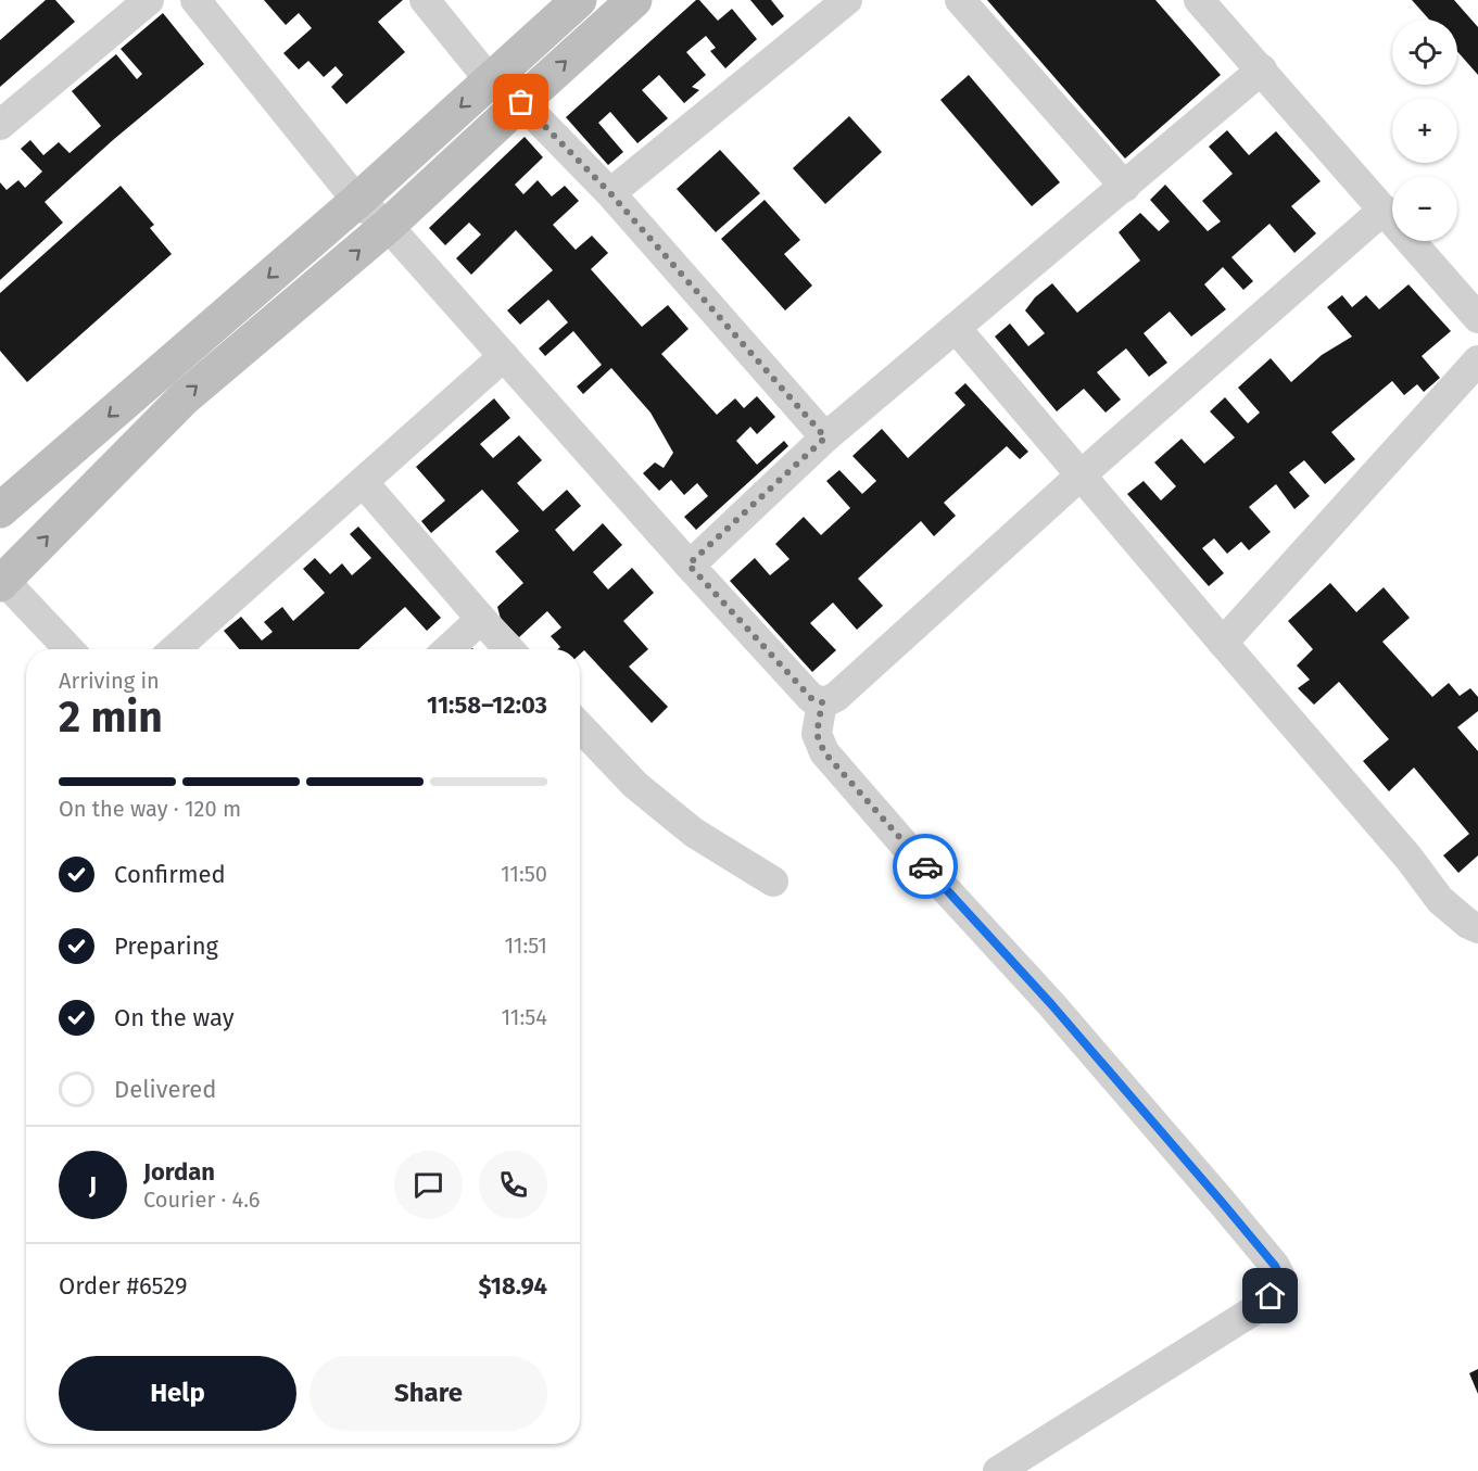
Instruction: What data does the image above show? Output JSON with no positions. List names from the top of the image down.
{
  "page": {
    "map_buttons": ["+", "−"],
    "heading": ["2 min", "Arriving in", "11:58–12:03"],
    "panel": [
      "Jordan",
      "Courier · 4.6",
      "Order #6529",
      "$18.94"
    ],
    "bar": "On the way · 120 m",
    "list": [
      ["Confirmed", "11:50"],
      ["Preparing", "11:51"],
      ["On the way", "11:54"],
      "Delivered"
    ],
    "round": "J",
    "buttons": ["Help", "Share"]
  }
}
